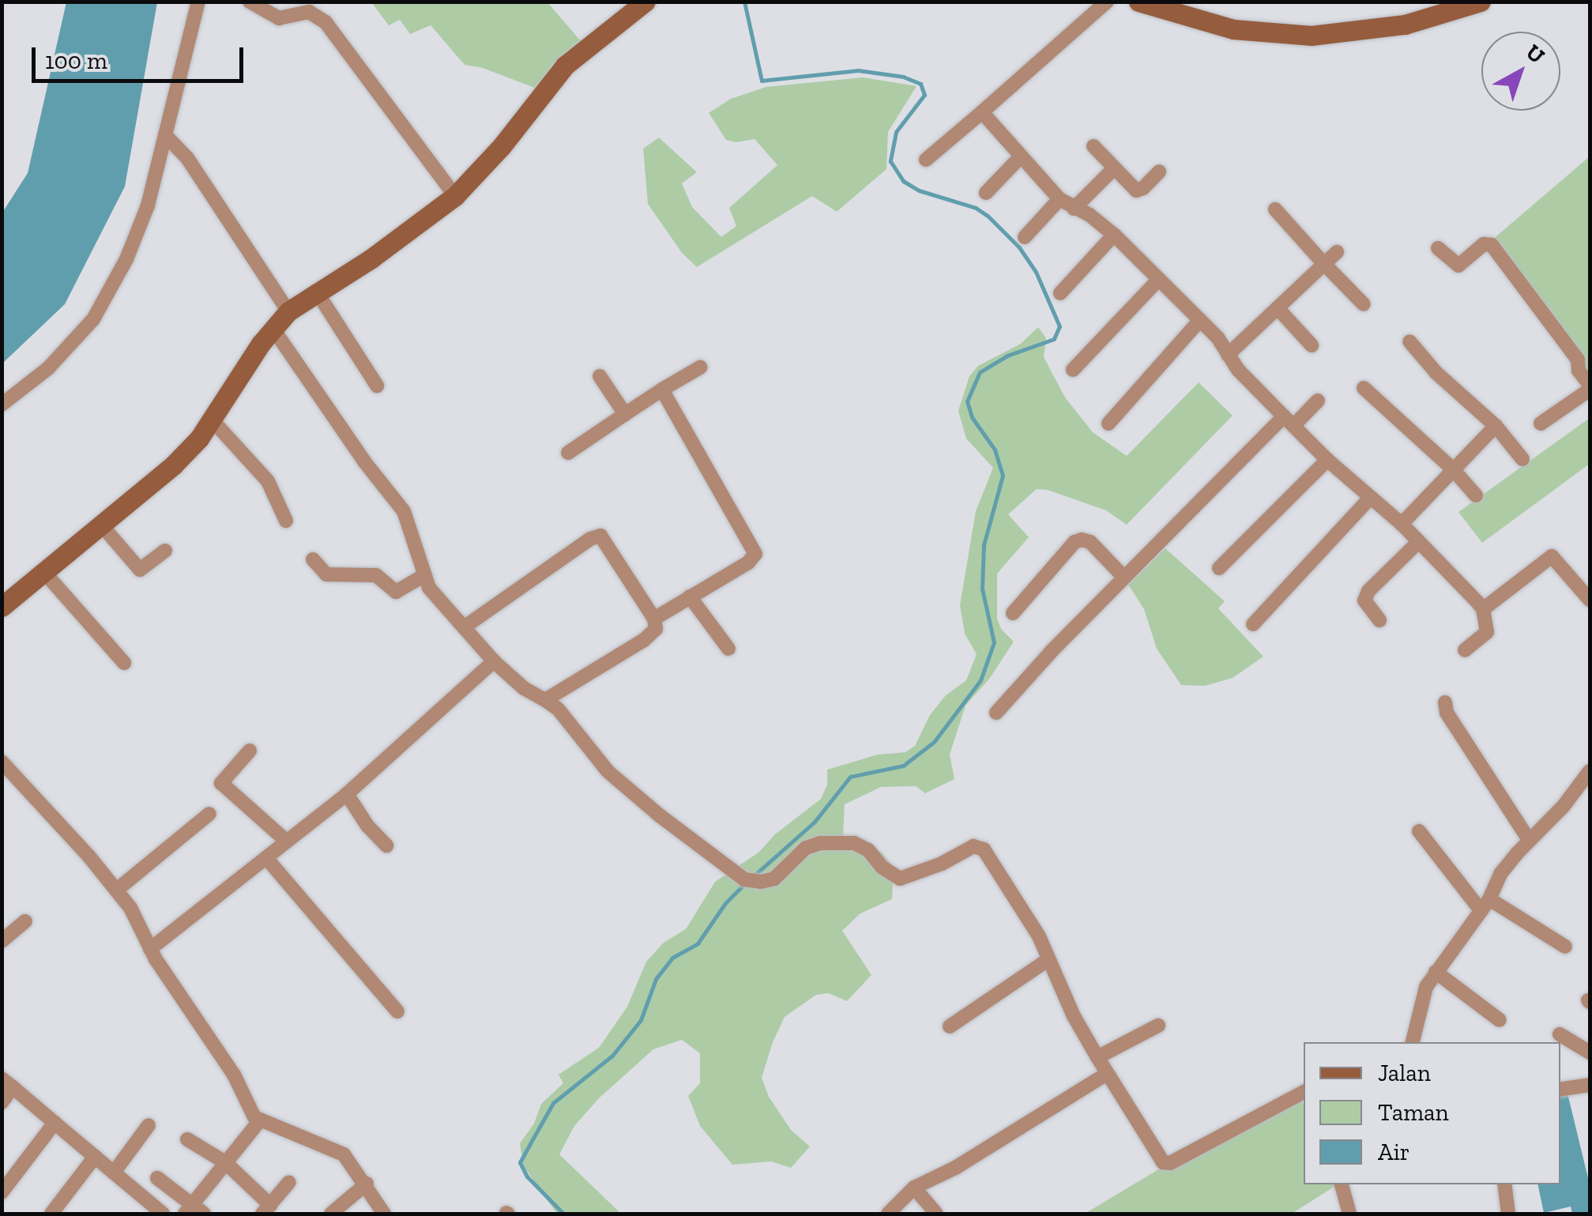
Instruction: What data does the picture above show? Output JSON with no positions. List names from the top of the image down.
{
  "legend": ["Jalan", "Taman", "Air"],
  "scale_bar": "100 m",
  "north": "top right"
}
